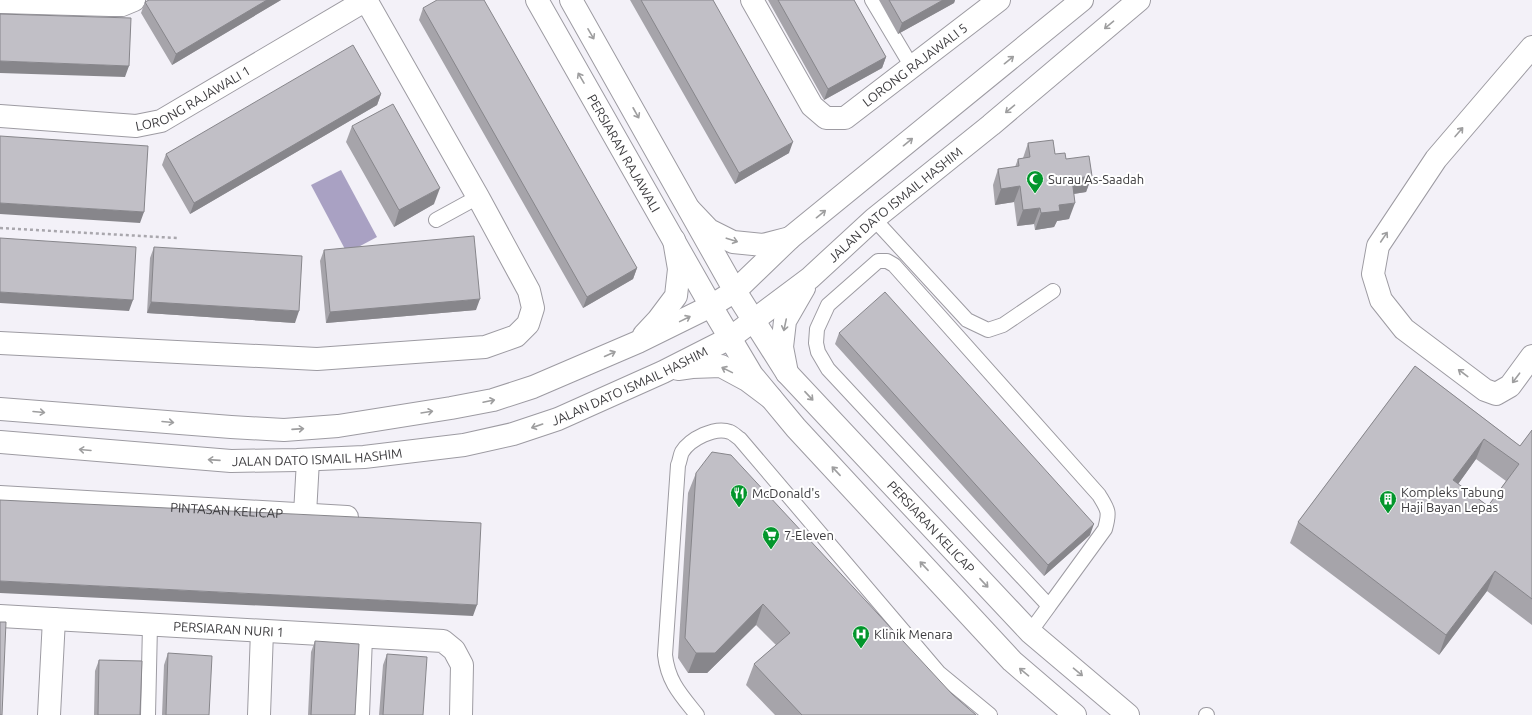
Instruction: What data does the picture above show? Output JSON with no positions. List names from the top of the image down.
{
  "streets": {
    "street": [
      "LORONG RAJAWALI 5",
      "LORONG RAJAWALI 1",
      "PERSIARAN RAJAWALI",
      "JALAN DATO ISMAIL HASHIM",
      "PINTASAN KELICAP",
      "PERSIARAN KELICAP",
      "PERSIARAN NURI 1"
    ]
  },
  "crossings": [
    ["PERSIARAN RAJAWALI", "JALAN DATO ISMAIL HASHIM"],
    ["JALAN DATO ISMAIL HASHIM", "PERSIARAN KELICAP"]
  ],
  "places": {
    "mosque": ["Surau As-Saadah"],
    "restaurant": ["McDonald's"],
    "building": ["Kompleks Tabung Haji Bayan Lepas"],
    "supermarket": ["7-Eleven"],
    "hospital": ["Klinik Menara"]
  }
}
